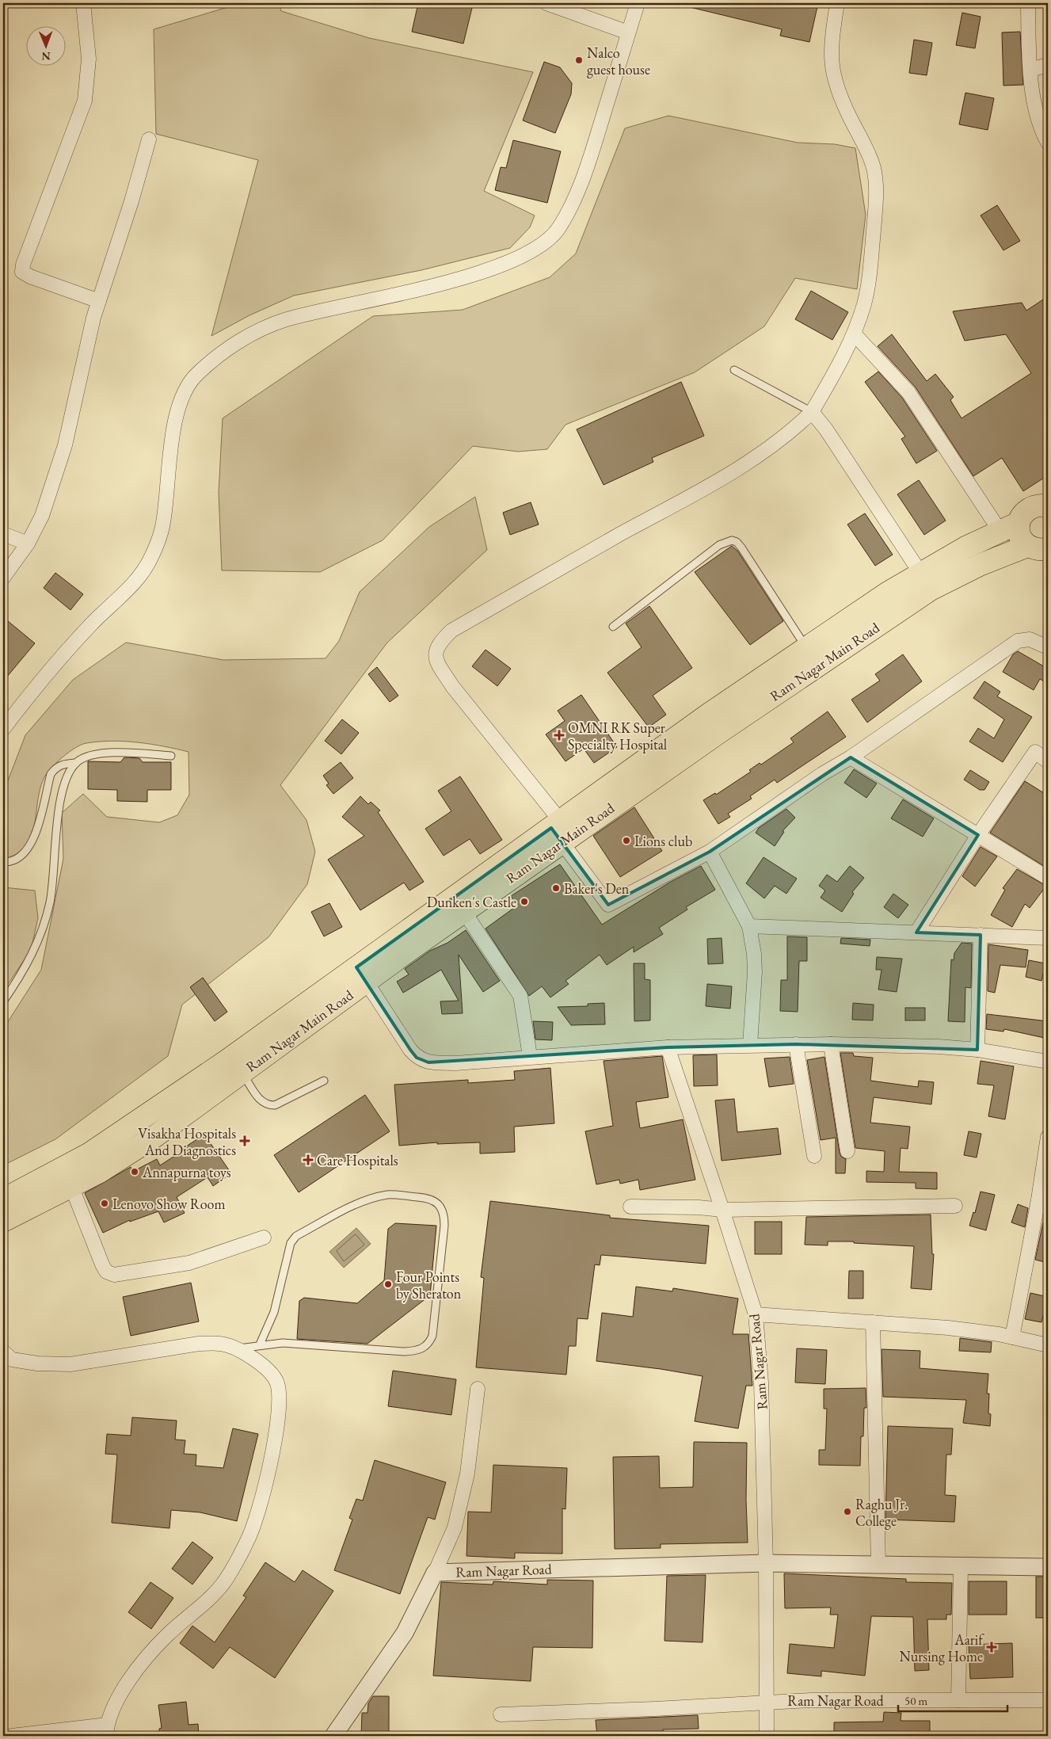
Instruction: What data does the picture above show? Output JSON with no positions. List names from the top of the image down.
{
  "streets": {
    "main road": ["Ram Nagar Main Road"],
    "street": ["Ram Nagar Road"]
  },
  "places": {
    "other": [
      "Nalco guest house",
      "Lions club",
      "Baker's Den",
      "Dunken's Castle",
      "Annapurna toys",
      "Lenovo Show Room",
      "Four Points by Sheraton",
      "Raghu Jr. College"
    ],
    "health": [
      "OMNI RK Super Specialty Hospital",
      "Visakha Hospitals And Diagnostics",
      "Care Hospitals",
      "Aarif Nursing Home"
    ]
  },
  "scale_bar": "50 m",
  "north": "bottom"
}
